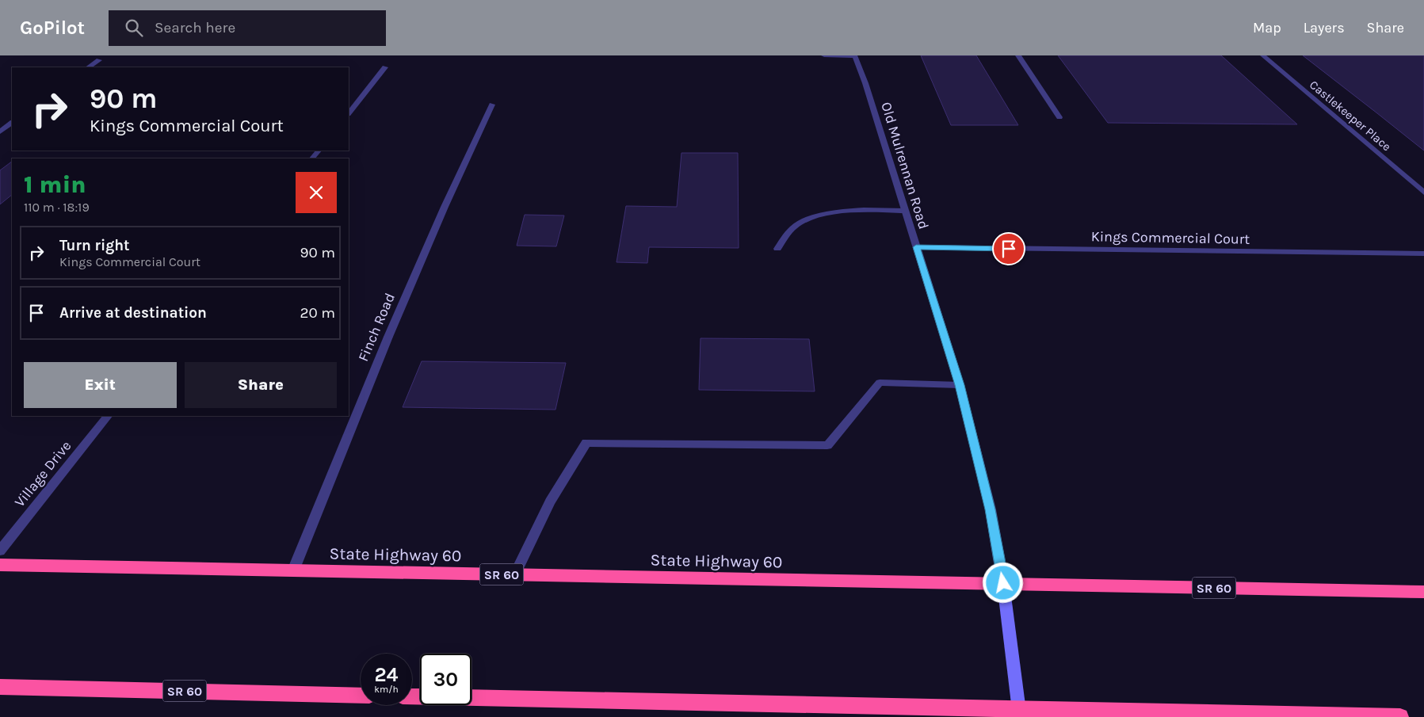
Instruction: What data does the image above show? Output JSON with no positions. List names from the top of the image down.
{
  "streets": {
    "highway": ["State Highway 60", "SR 60"],
    "street": [
      "Castlekeeper Place",
      "Old Mulrennan Road",
      "Kings Commercial Court",
      "Finch Road",
      "Village Drive"
    ]
  },
  "crossings": [
    ["Old Mulrennan Road", "Kings Commercial Court"],
    ["Old Mulrennan Road", "State Highway 60"],
    ["Old Mulrennan Road", "SR 60"],
    ["Finch Road", "State Highway 60"],
    ["State Highway 60", "SR 60"]
  ],
  "page": {
    "header": "GoPilot",
    "search": "Search here",
    "nav": ["Map", "Layers", "Share"],
    "turn": ["90 m", "Kings Commercial Court"],
    "heading": ["1 min", "110 m · 18:19"],
    "list": [
      {
        "name": "Turn right",
        "note": "Kings Commercial Court",
        "value": "90 m"
      },
      {
        "name": "Arrive at destination",
        "value": "20 m"
      }
    ],
    "buttons": ["Exit", "Share"],
    "speed": "24 km/h",
    "limit": "30"
  }
}
